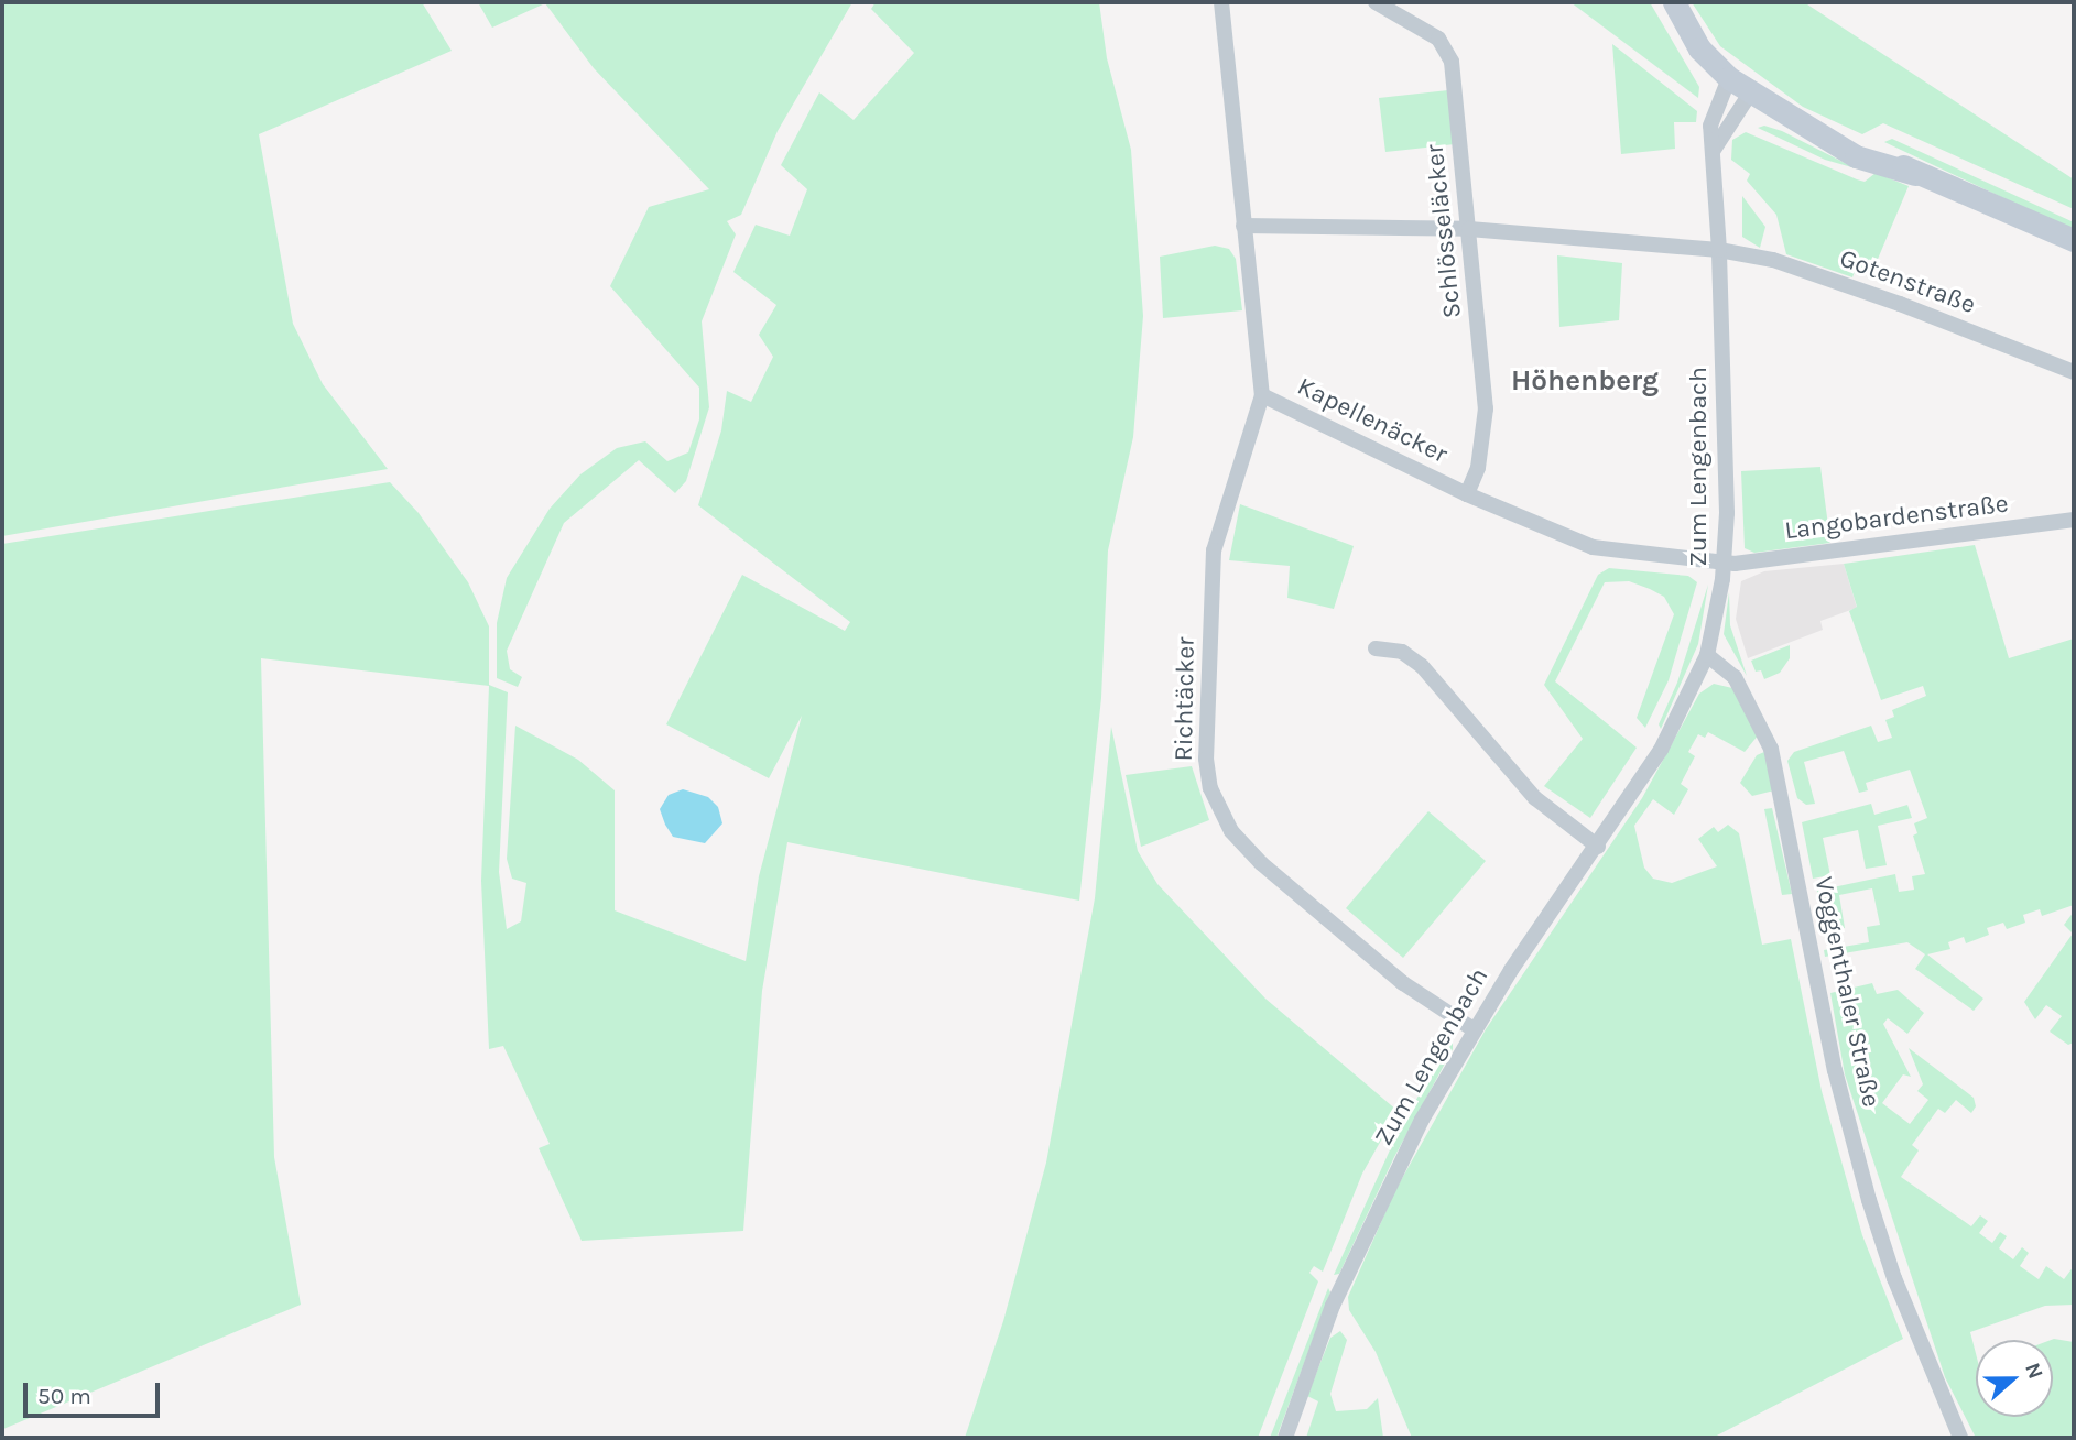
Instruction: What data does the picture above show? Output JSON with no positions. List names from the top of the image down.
{
  "streets": {
    "street": [
      "Schlösseläcker",
      "Gotenstraße",
      "Kapellenäcker",
      "Zum Lengenbach",
      "Langobardenstraße",
      "Richtäcker",
      "Voggenthaler Straße"
    ]
  },
  "crossings": [
    ["Schlösseläcker", "Kapellenäcker"],
    ["Gotenstraße", "Zum Lengenbach"],
    ["Kapellenäcker", "Zum Lengenbach"],
    ["Kapellenäcker", "Langobardenstraße"],
    ["Kapellenäcker", "Richtäcker"],
    ["Zum Lengenbach", "Langobardenstraße"],
    ["Zum Lengenbach", "Richtäcker"],
    ["Zum Lengenbach", "Voggenthaler Straße"]
  ],
  "districts": ["Höhenberg"],
  "scale_bar": "50 m",
  "north": "right"
}
